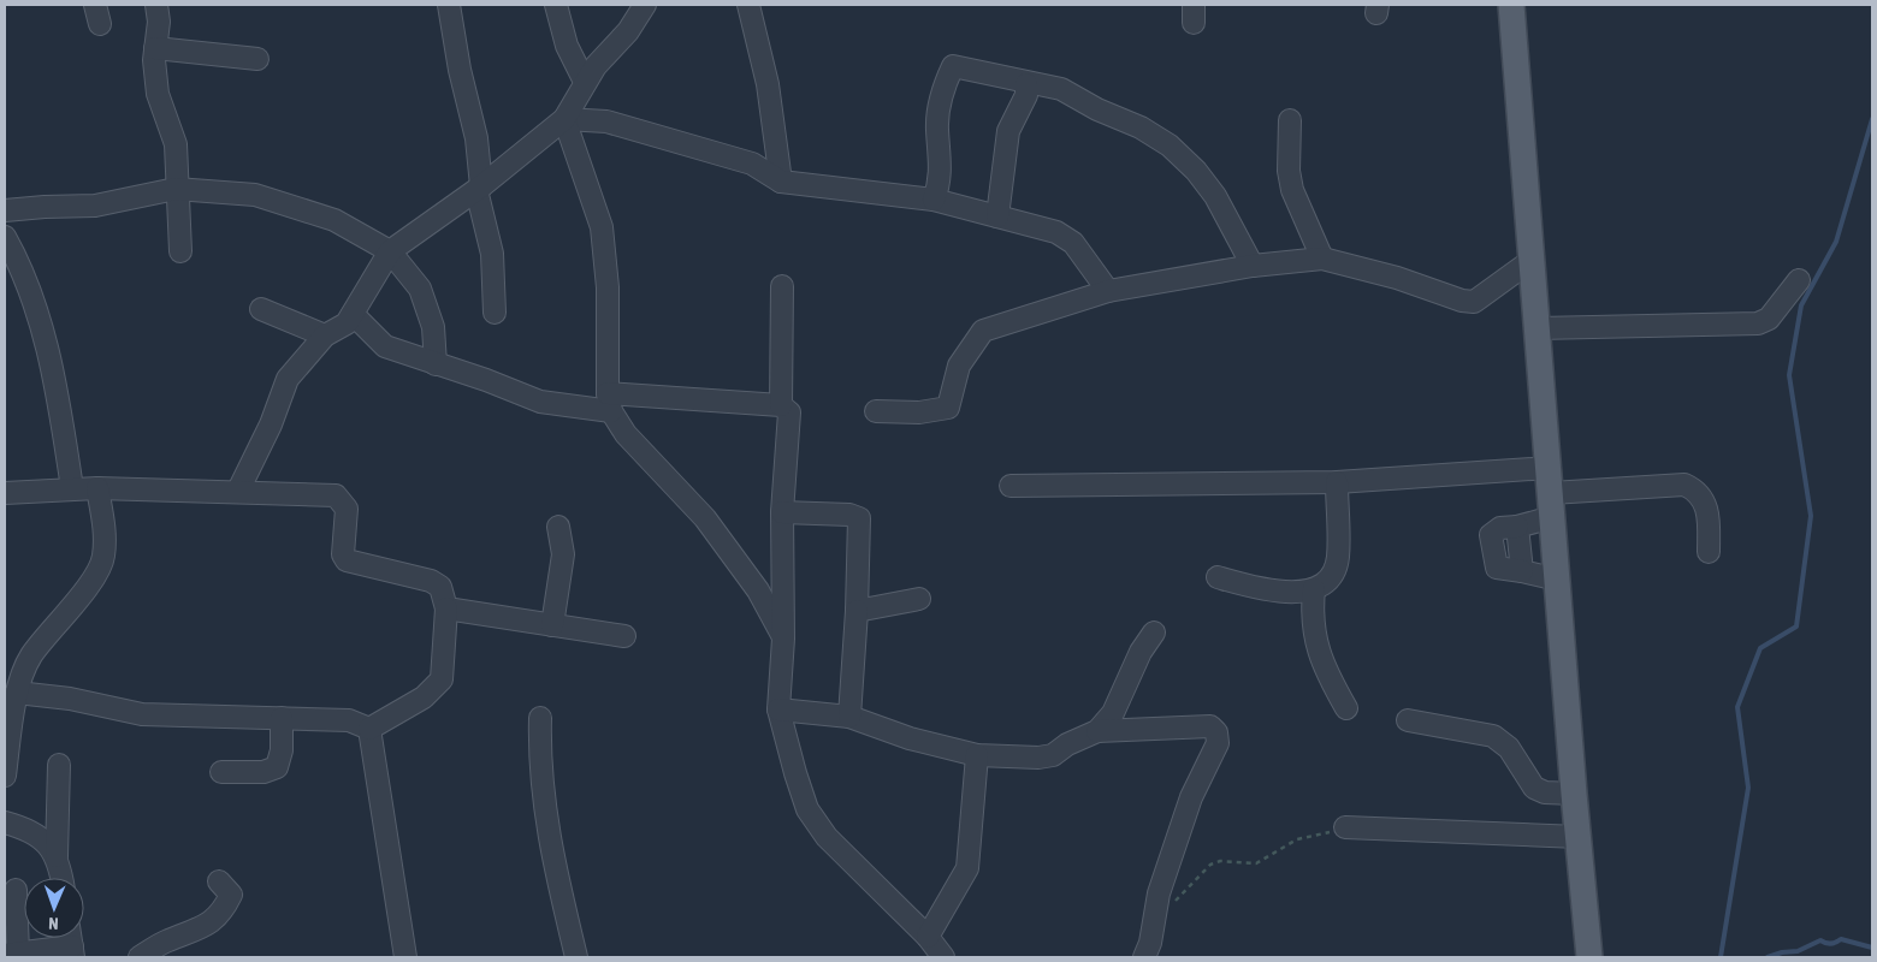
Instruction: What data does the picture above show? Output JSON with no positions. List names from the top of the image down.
{
  "north": "bottom"
}
